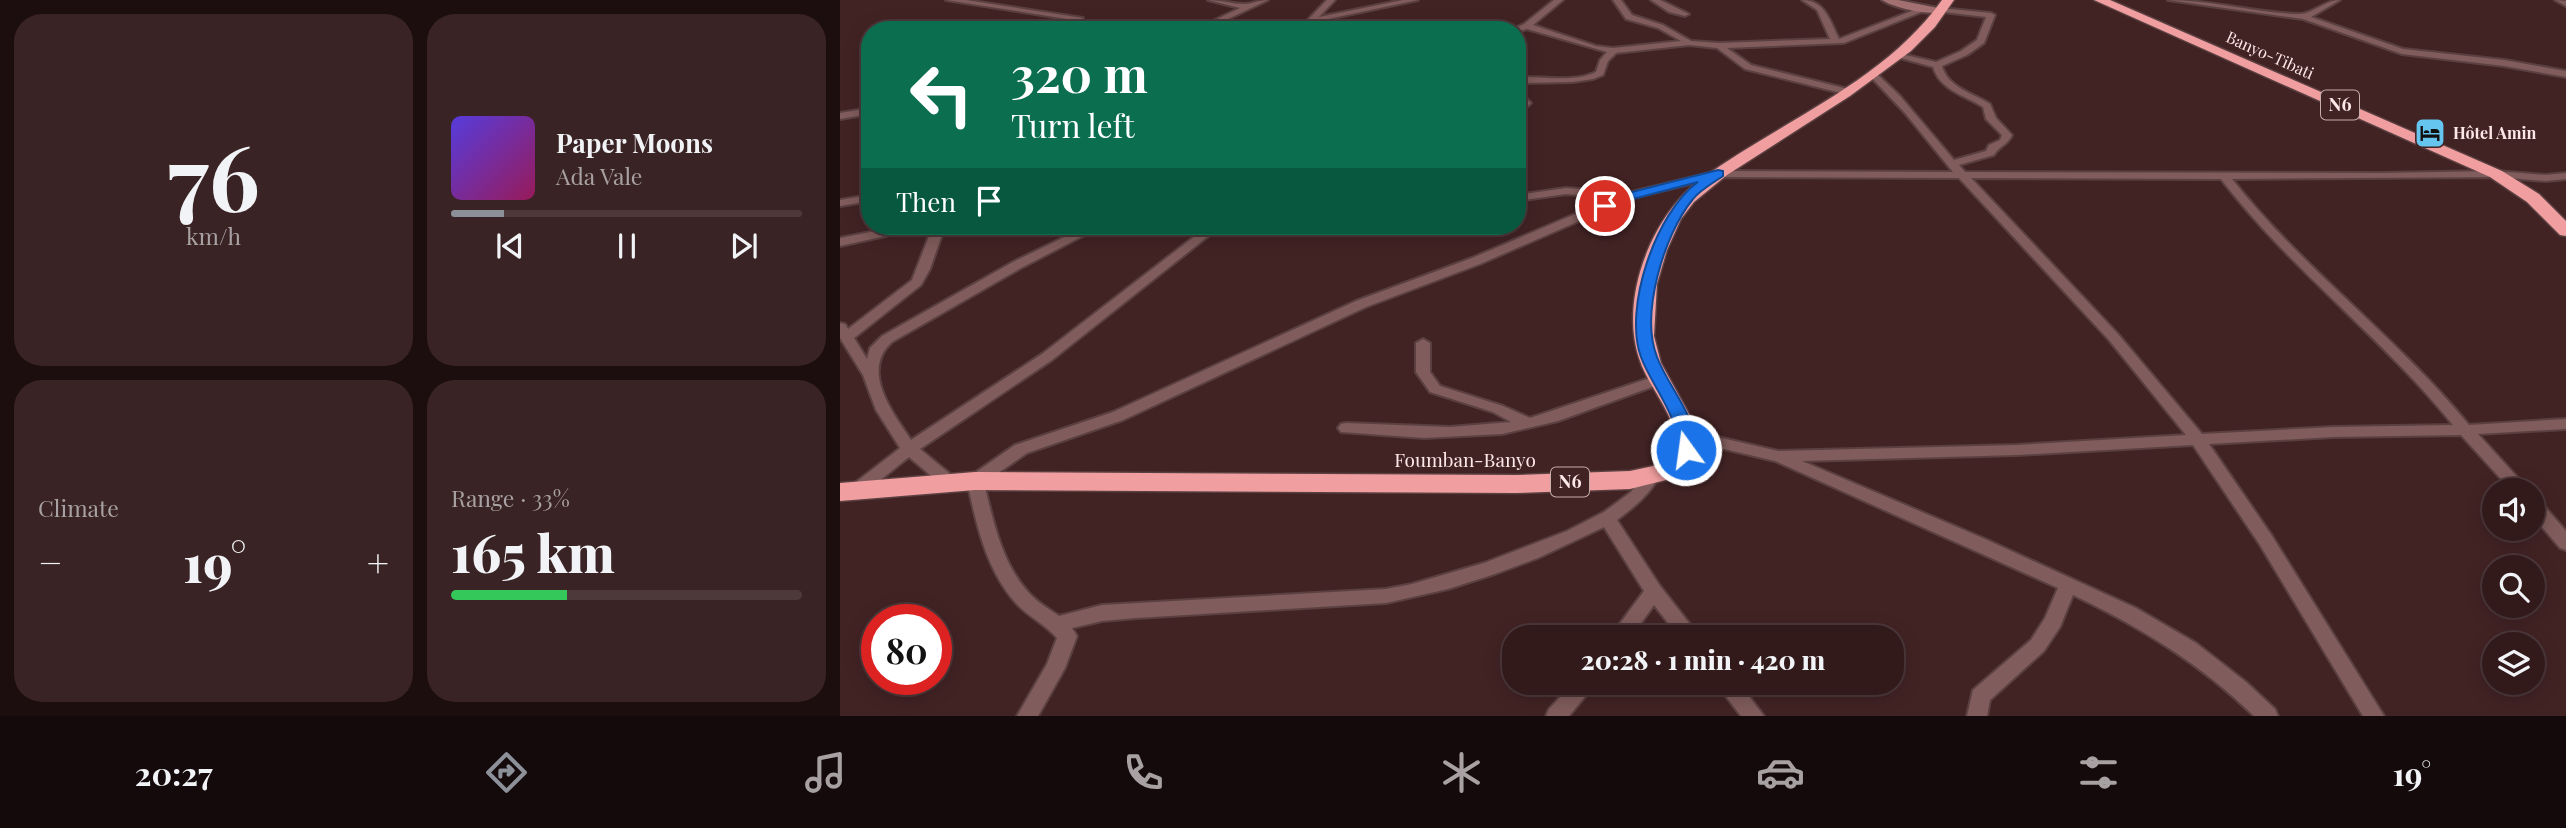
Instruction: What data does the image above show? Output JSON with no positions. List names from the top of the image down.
{
  "streets": {
    "highway": ["Banyo-Tibati", "N6", "Foumban-Banyo"]
  },
  "places": {
    "hotel": ["Hôtel Amin"]
  },
  "page": {
    "tile": [
      ["76", "km/h"],
      "Climate",
      ["Range · 33%", "165 km"]
    ],
    "turn": ["320 m", "Turn left"],
    "song": ["Paper Moons", "Ada Vale"],
    "then": "Then",
    "heat": ["−", "19°", "+"],
    "limit": "80",
    "trip": "20:28 · 1 min · 420 m",
    "tabs": ["20:27", "19°"]
  }
}
